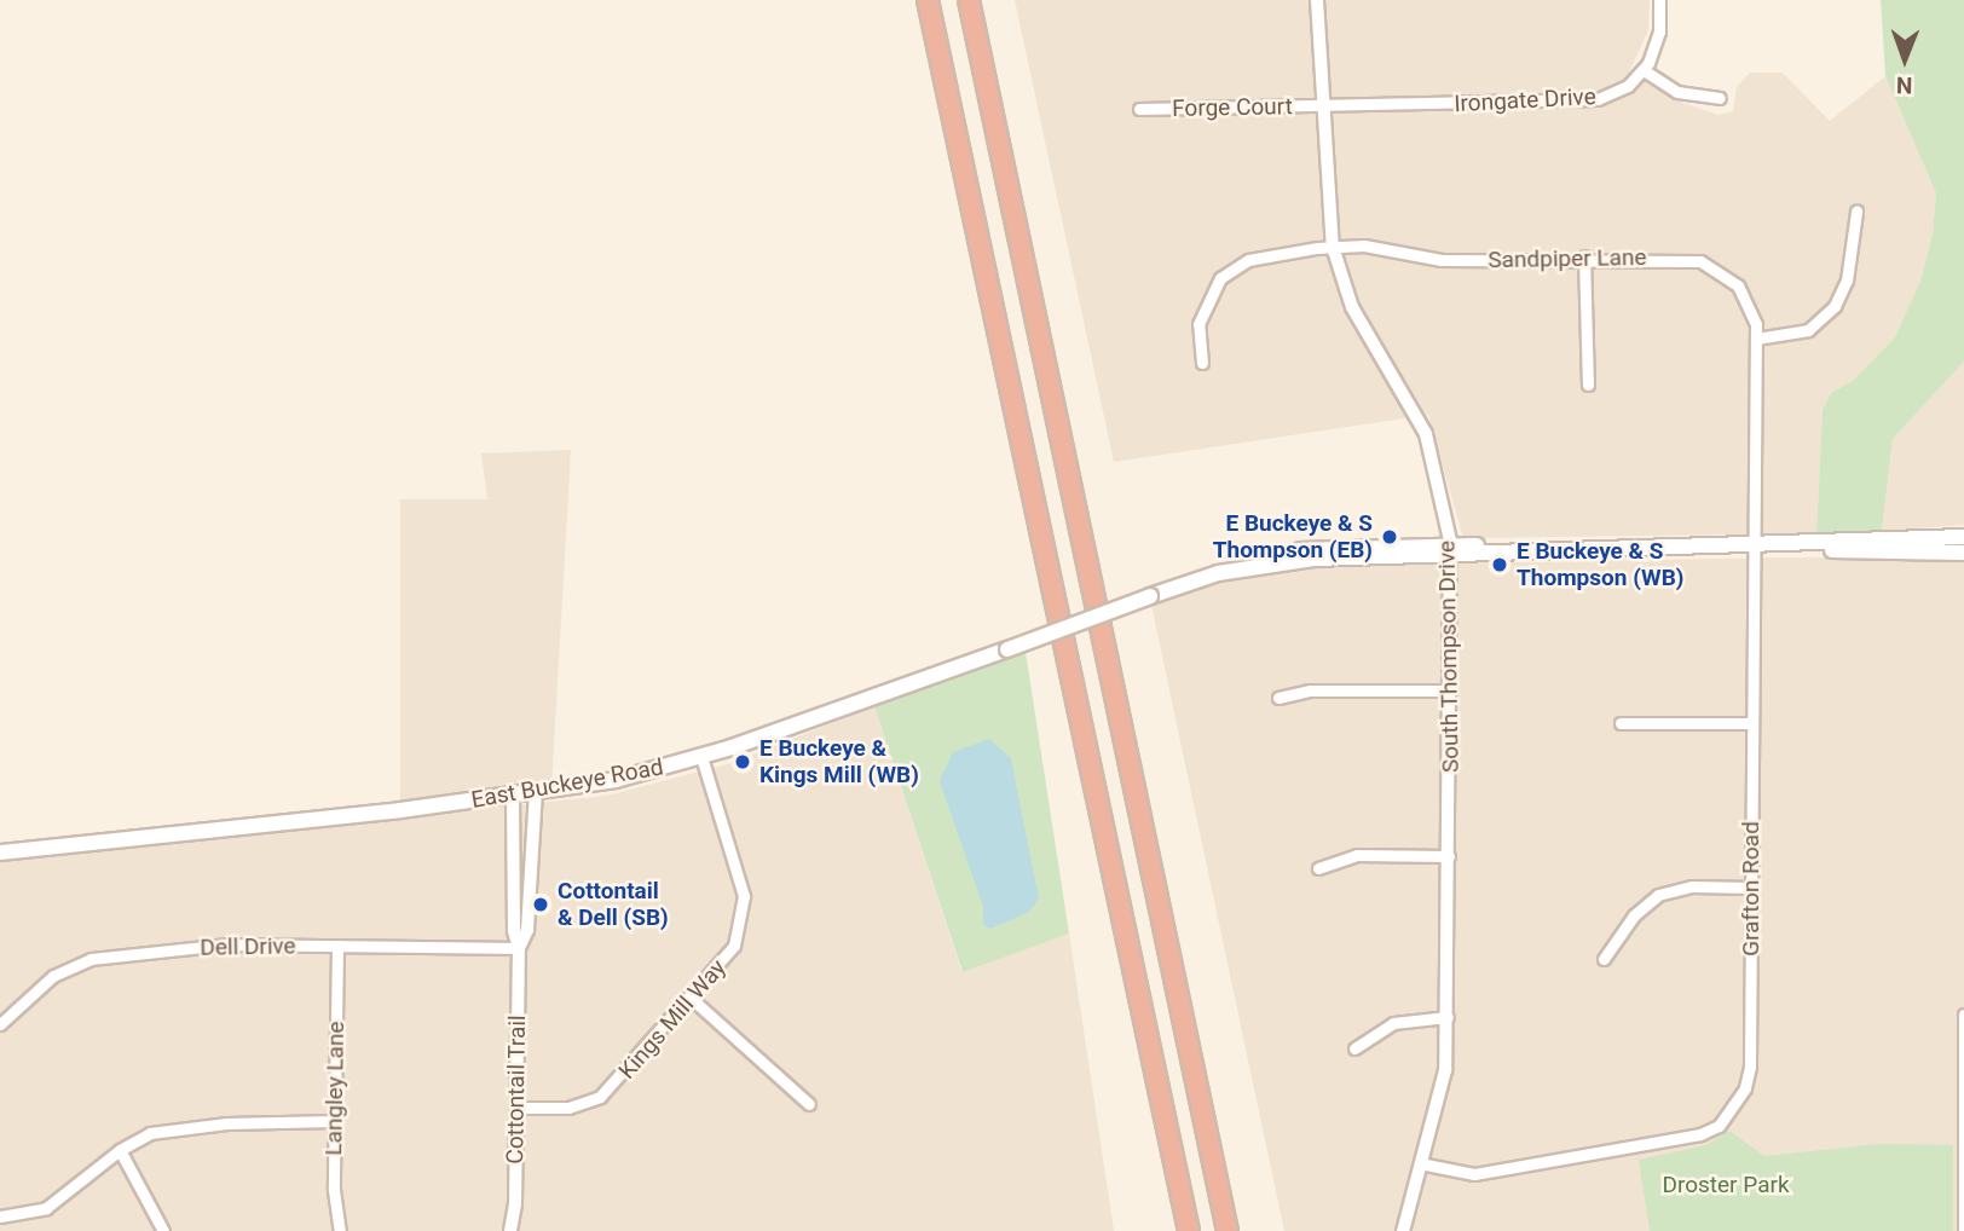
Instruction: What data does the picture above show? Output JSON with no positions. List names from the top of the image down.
{
  "streets": {
    "main road": ["East Buckeye Road"],
    "street": [
      "Irongate Drive",
      "Forge Court",
      "Sandpiper Lane",
      "South Thompson Drive",
      "Grafton Road",
      "Dell Drive",
      "Kings Mill Way",
      "Langley Lane",
      "Cottontail Trail"
    ]
  },
  "crossings": [
    ["Irongate Drive", "Forge Court"],
    ["Irongate Drive", "South Thompson Drive"],
    ["Forge Court", "South Thompson Drive"],
    ["Sandpiper Lane", "South Thompson Drive"],
    ["Sandpiper Lane", "Grafton Road"],
    ["South Thompson Drive", "East Buckeye Road"],
    ["South Thompson Drive", "Grafton Road"],
    ["East Buckeye Road", "Grafton Road"],
    ["East Buckeye Road", "Kings Mill Way"],
    ["East Buckeye Road", "Cottontail Trail"],
    ["Dell Drive", "Langley Lane"],
    ["Dell Drive", "Cottontail Trail"],
    ["Kings Mill Way", "Cottontail Trail"]
  ],
  "parks": ["Droster Park"],
  "places": [
    "E Buckeye & S Thompson (EB)",
    "E Buckeye & S Thompson (WB)",
    "E Buckeye & Kings Mill (WB)",
    "Cottontail & Dell (SB)"
  ],
  "north": "bottom"
}
